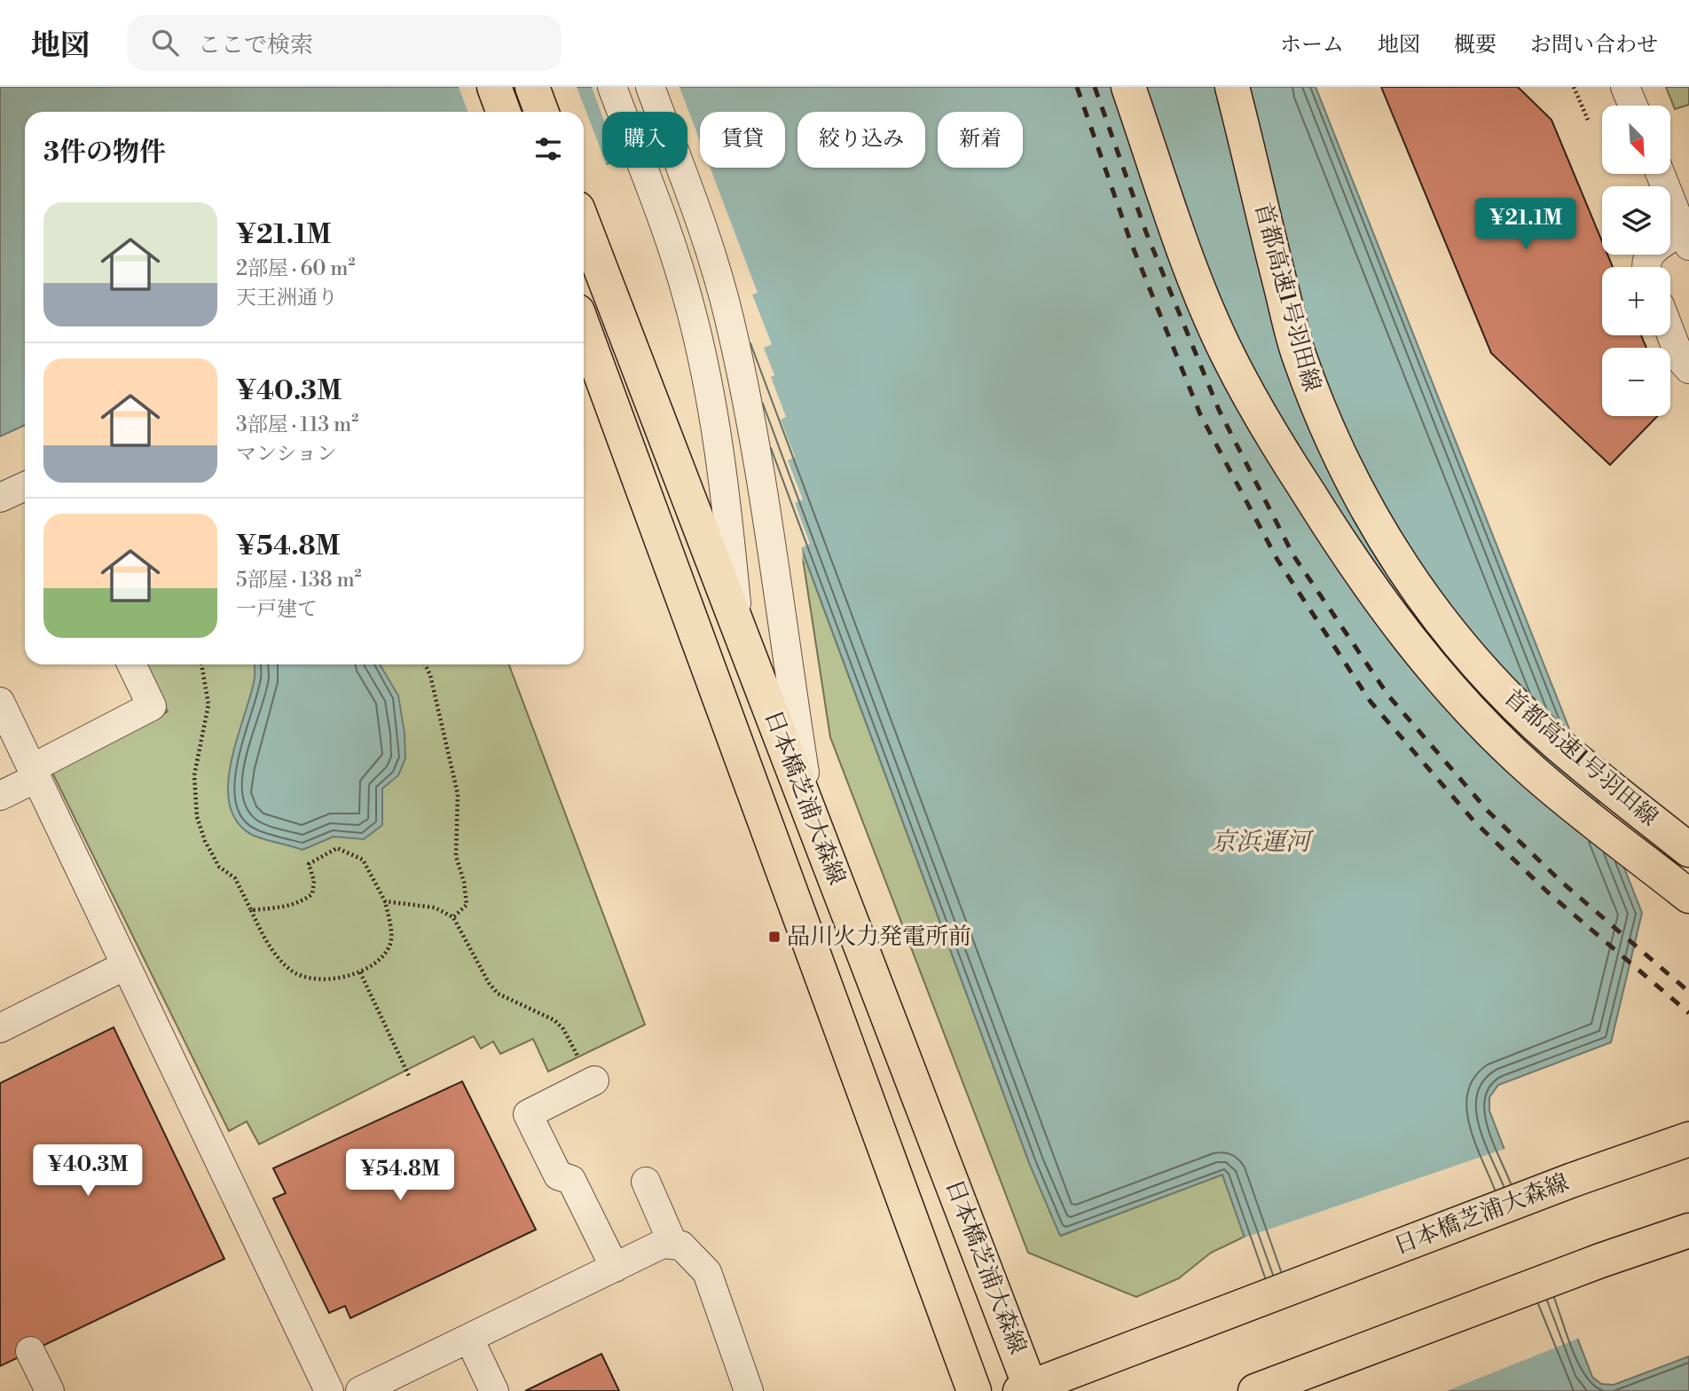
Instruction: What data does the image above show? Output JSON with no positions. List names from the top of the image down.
{
  "streets": {
    "main road": ["首都高速1号羽田線", "日本橋芝浦大森線"]
  },
  "water": ["京浜運河"],
  "places": {
    "transit": ["品川火力発電所前"]
  },
  "north": "bottom right",
  "page": {
    "header": "地図",
    "search": "ここで検索",
    "nav": [
      "ホーム",
      "地図",
      "概要",
      "お問い合わせ"
    ],
    "map_buttons": ["+", "−"],
    "chip": [
      "購入",
      "賃貸",
      "絞り込み",
      "新着"
    ],
    "heading": "3件の物件",
    "list": [
      {
        "name": "¥21.1M",
        "note": "2部屋 · 60 m² · 天王洲通り"
      },
      {
        "name": "¥40.3M",
        "note": "3部屋 · 113 m² · マンション"
      },
      {
        "name": "¥54.8M",
        "note": "5部屋 · 138 m² · 一戸建て"
      }
    ],
    "price": ["¥21.1M", "¥40.3M", "¥54.8M"]
  }
}
